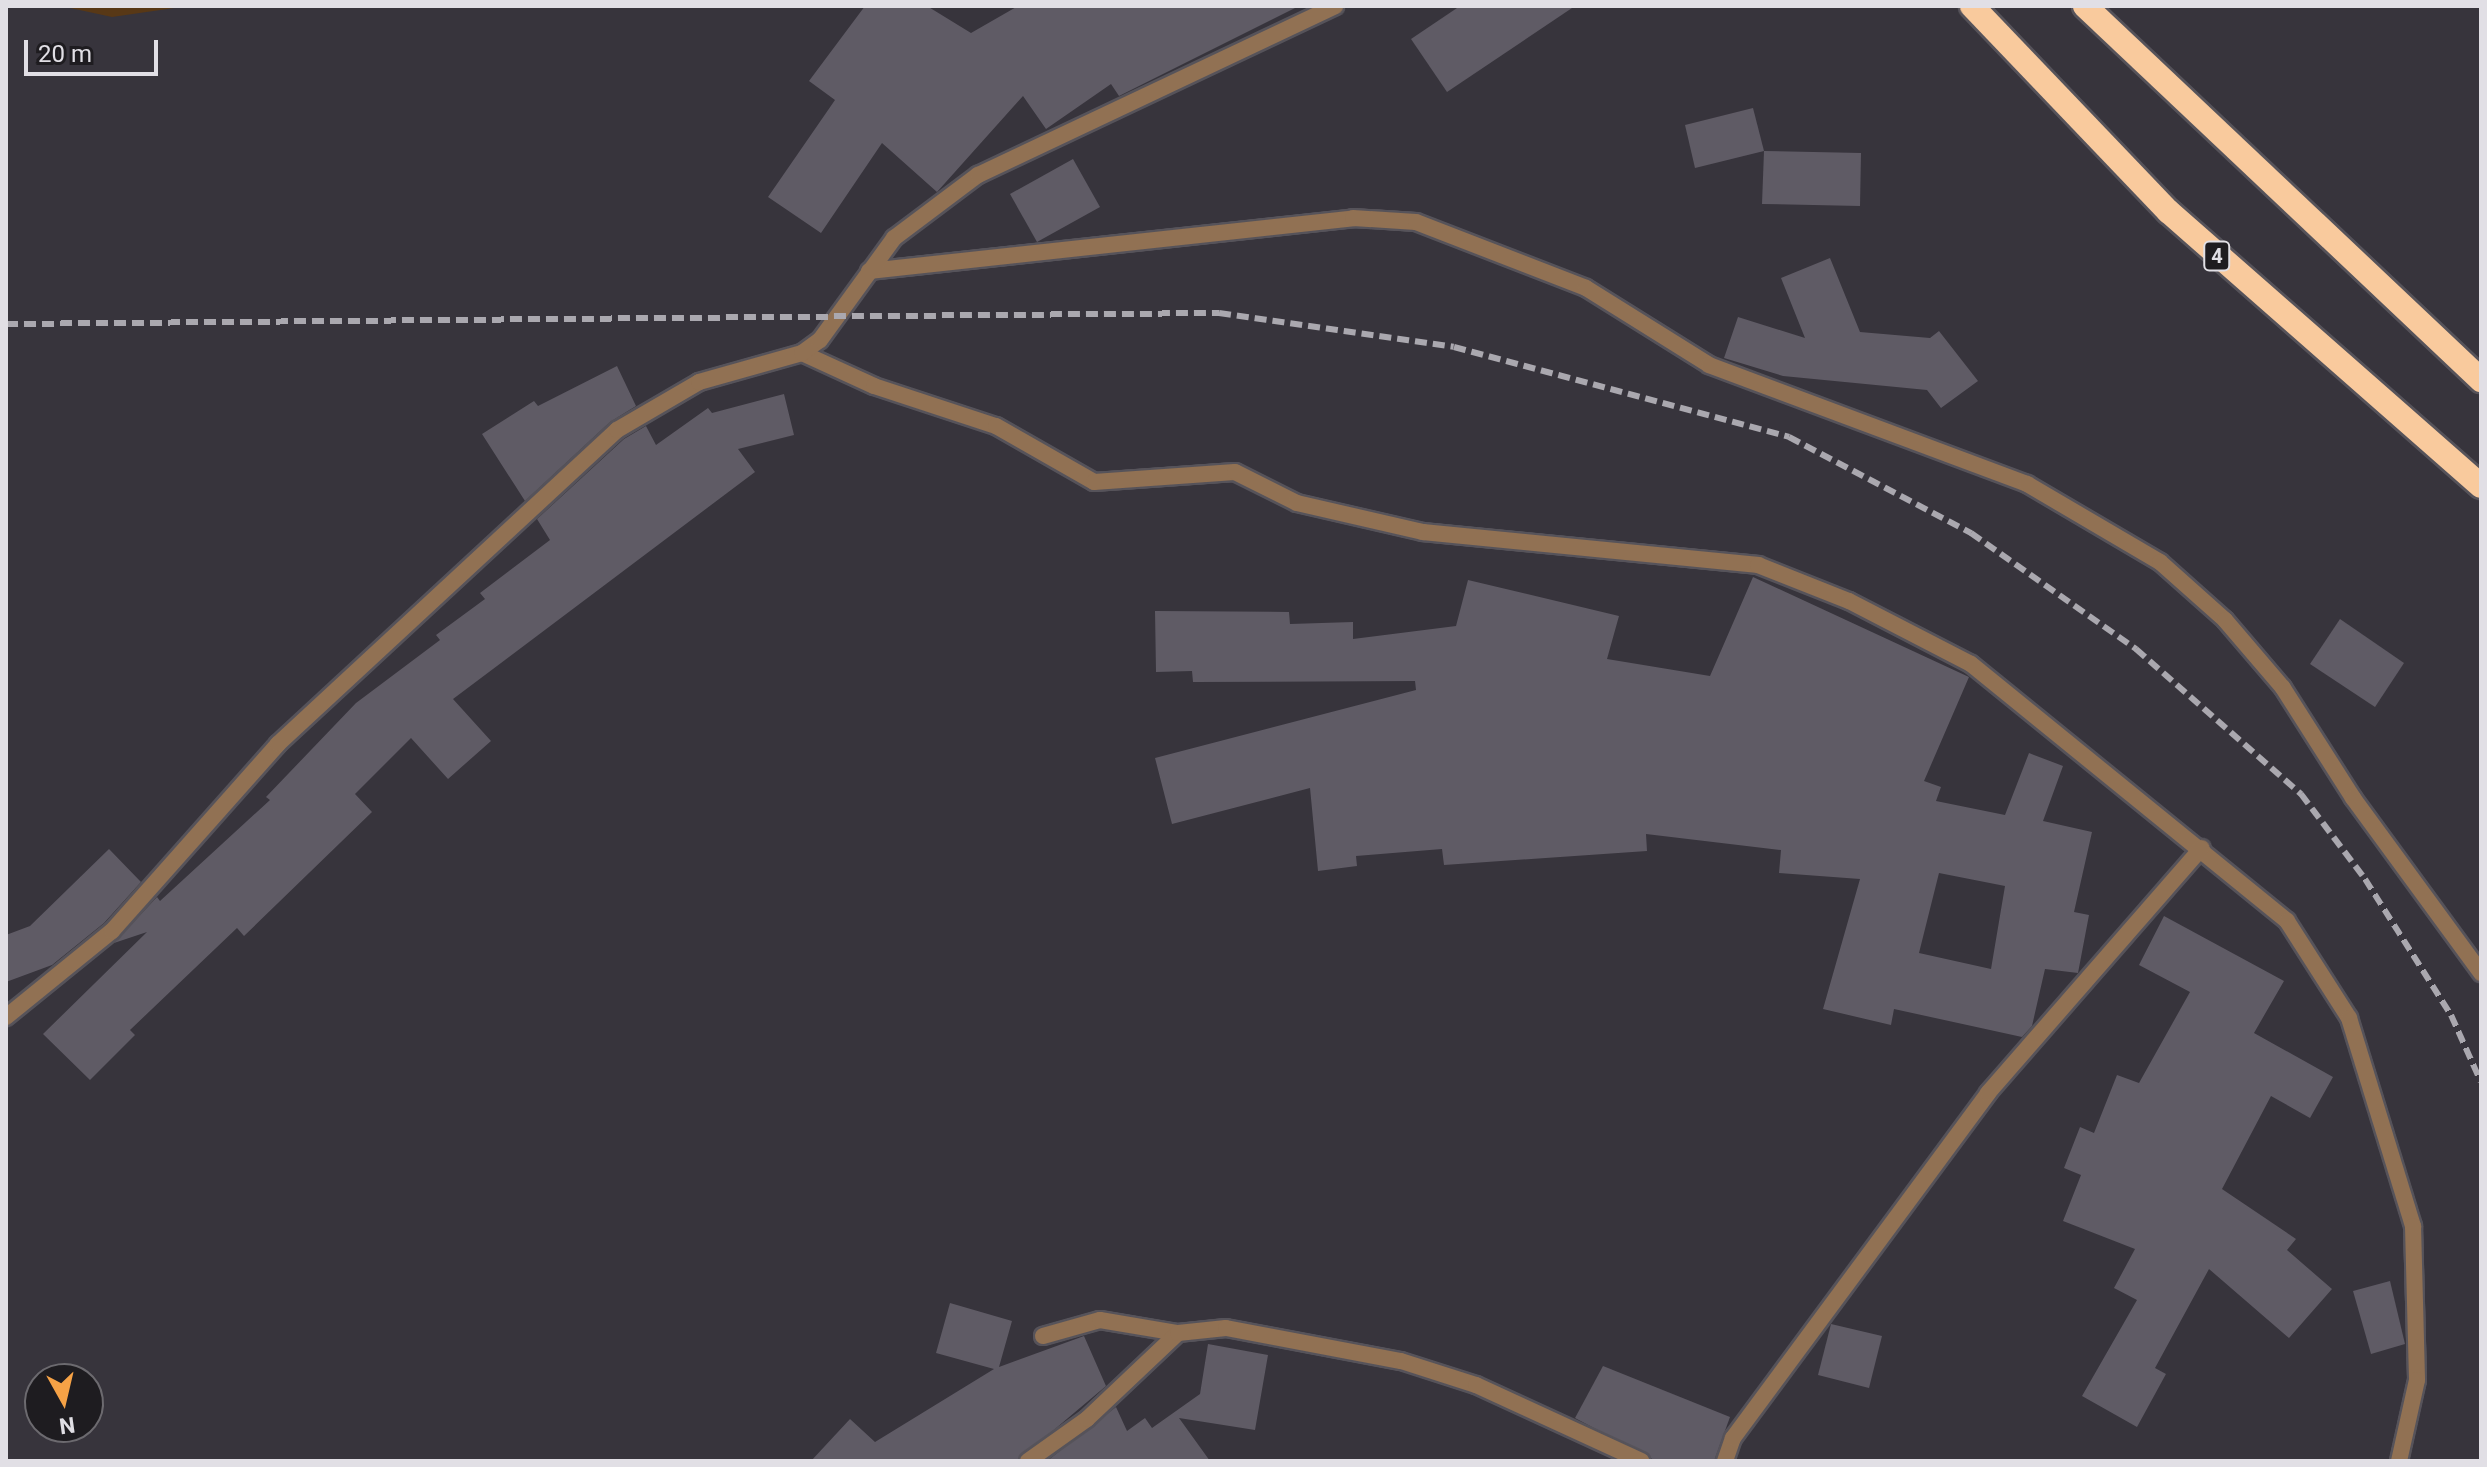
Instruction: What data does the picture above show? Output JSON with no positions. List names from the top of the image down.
{
  "streets": {
    "highway": ["4"]
  },
  "scale_bar": "20 m",
  "north": "bottom"
}
